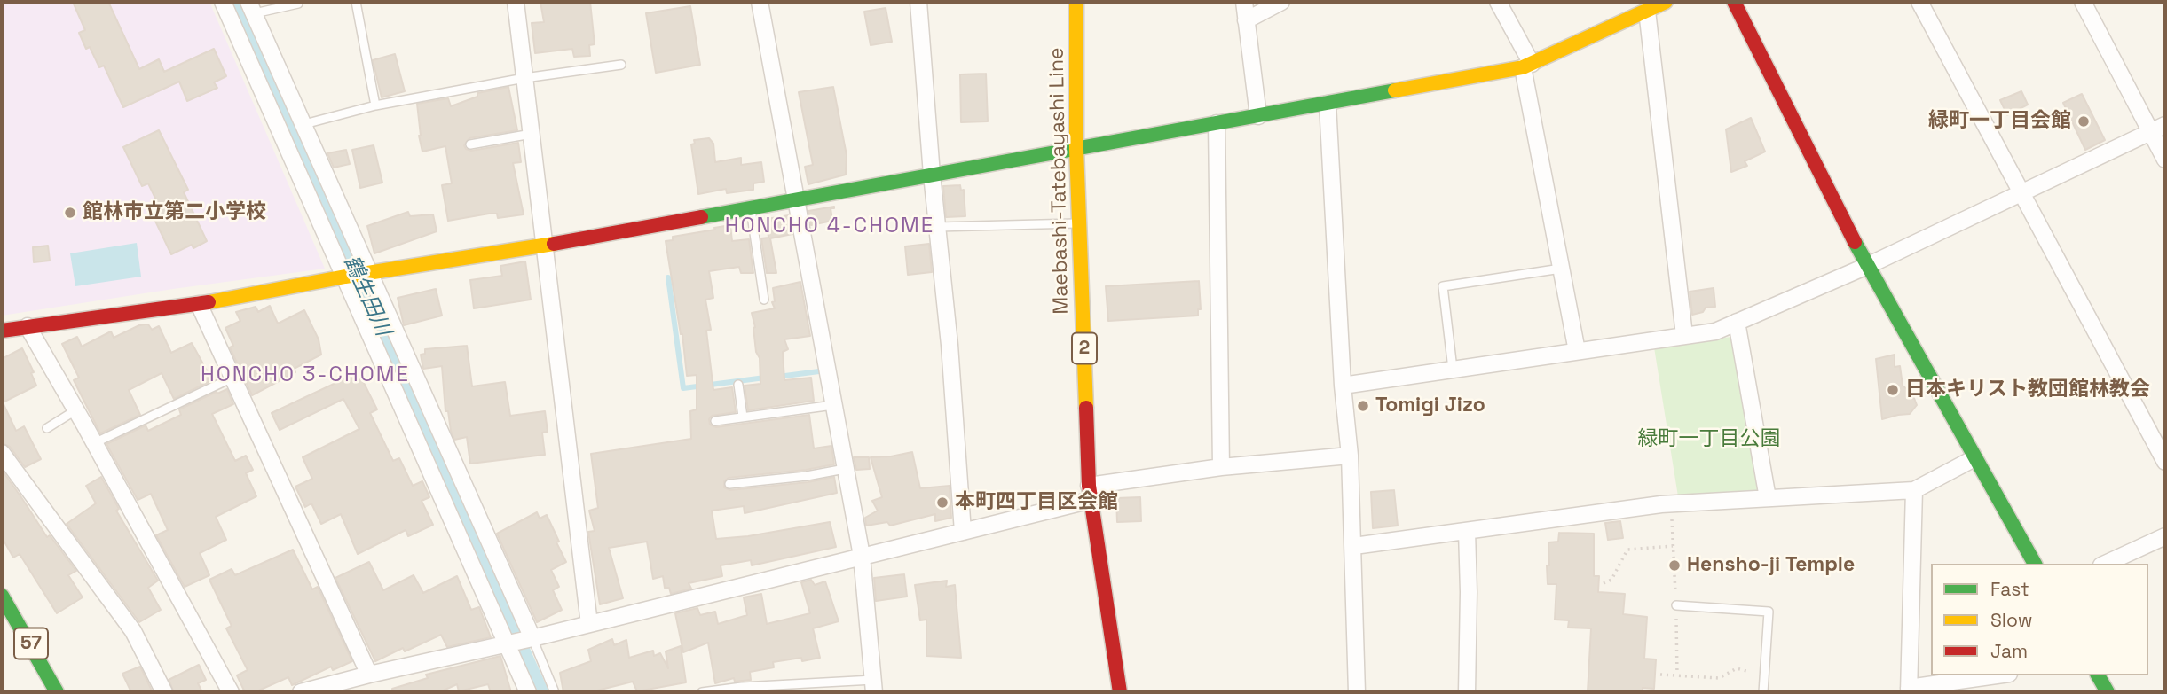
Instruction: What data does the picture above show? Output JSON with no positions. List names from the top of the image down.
{
  "streets": {
    "street": ["Maebashi-Tatebayashi Line", "2", "57"]
  },
  "districts": ["HONCHO 4-CHOME", "HONCHO 3-CHOME"],
  "water": ["鶴生田川"],
  "parks": ["緑町一丁目公園"],
  "places": [
    "緑町一丁目会館",
    "館林市立第二小学校",
    "日本キリスト教団館林教会",
    "Tomigi Jizo",
    "本町四丁目区会館",
    "Hensho-ji Temple"
  ],
  "legend": ["Fast", "Slow", "Jam"]
}
